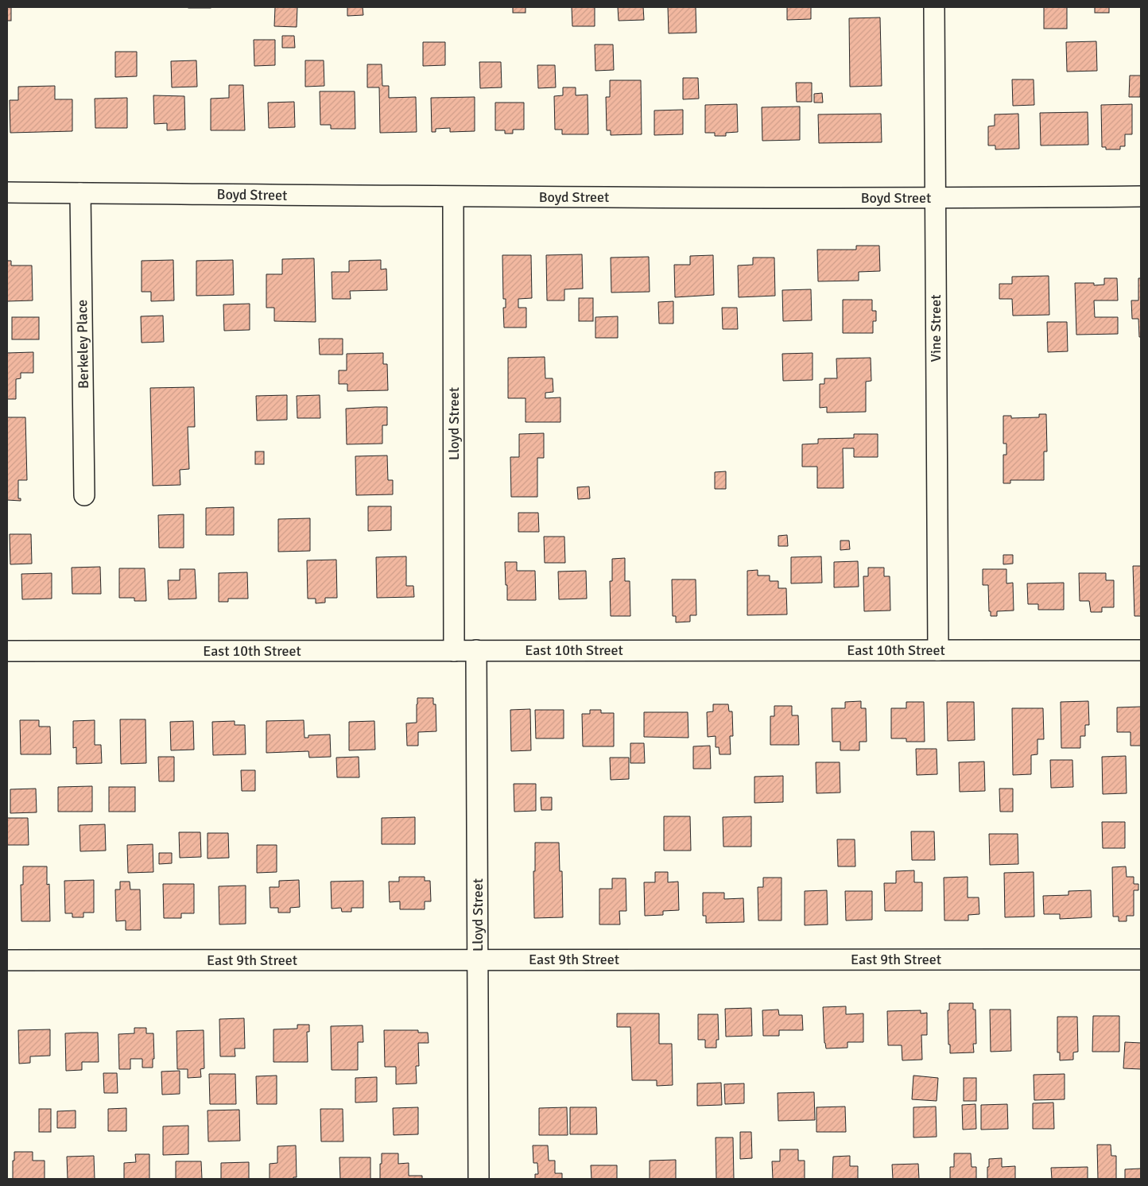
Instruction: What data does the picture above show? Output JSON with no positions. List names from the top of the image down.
{
  "streets": {
    "street": [
      "Boyd Street",
      "Vine Street",
      "Berkeley Place",
      "Lloyd Street",
      "East 10th Street",
      "East 9th Street"
    ]
  },
  "crossings": [
    ["Boyd Street", "Vine Street"],
    ["Boyd Street", "Berkeley Place"],
    ["Boyd Street", "Lloyd Street"],
    ["Vine Street", "East 10th Street"],
    ["Lloyd Street", "East 10th Street"],
    ["Lloyd Street", "East 9th Street"]
  ]
}
